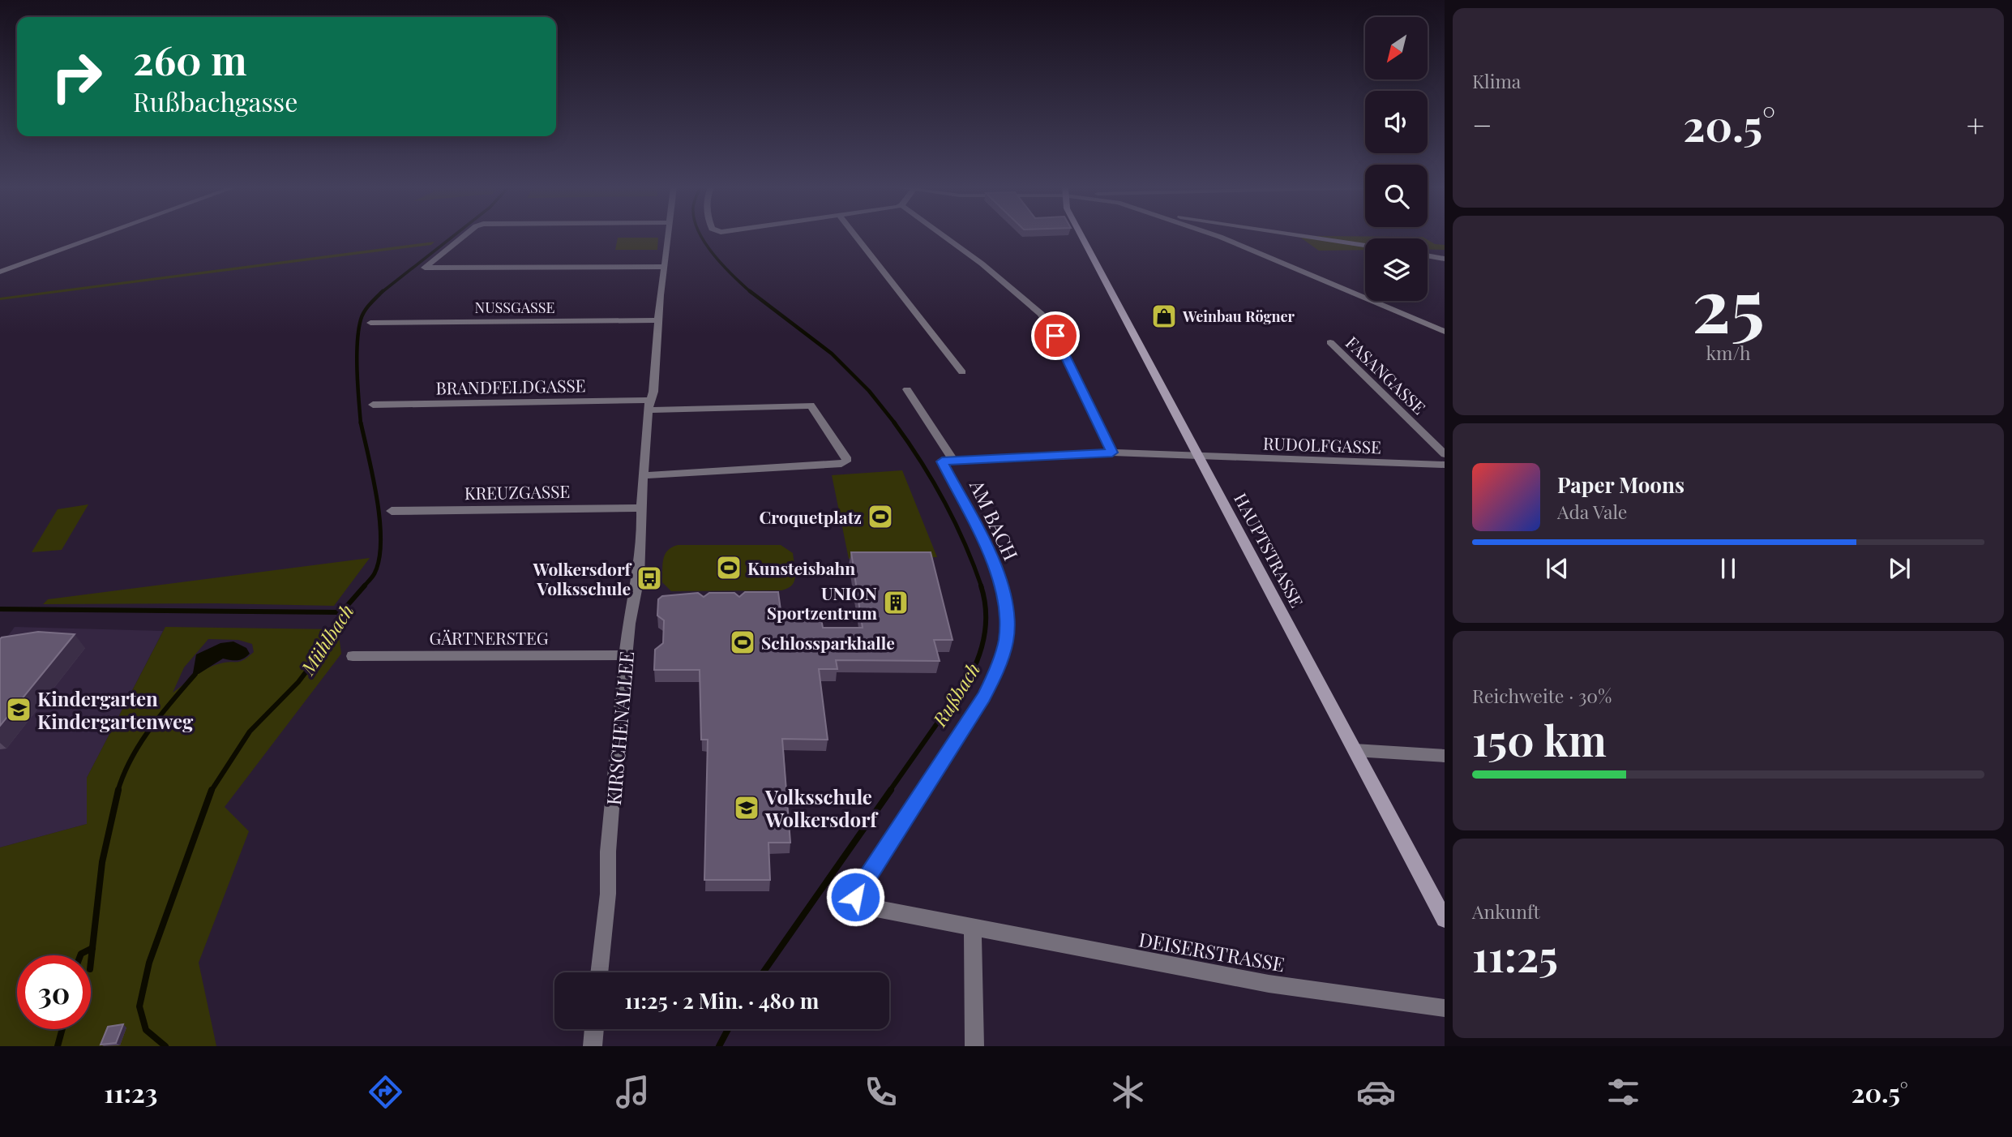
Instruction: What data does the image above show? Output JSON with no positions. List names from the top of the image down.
{
  "streets": {
    "main road": ["HAUPTSTRASSE"],
    "street": [
      "NUSSGASSE",
      "FASANGASSE",
      "BRANDFELDGASSE",
      "RUDOLFGASSE",
      "KREUZGASSE",
      "AM BACH",
      "GÄRTNERSTEG",
      "KIRSCHENALLEE",
      "DEISERSTRASSE"
    ]
  },
  "crossings": [
    ["NUSSGASSE", "KIRSCHENALLEE"],
    ["BRANDFELDGASSE", "KIRSCHENALLEE"],
    ["RUDOLFGASSE", "AM BACH"],
    ["RUDOLFGASSE", "HAUPTSTRASSE"],
    ["KREUZGASSE", "KIRSCHENALLEE"],
    ["AM BACH", "DEISERSTRASSE"],
    ["GÄRTNERSTEG", "KIRSCHENALLEE"]
  ],
  "water": ["Mühlbach", "Rußbach"],
  "places": {
    "shop": ["Weinbau Rögner"],
    "sports": ["Croquetplatz", "Kunsteisbahn", "Schlossparkhalle"],
    "bus stop": ["Wolkersdorf Volksschule"],
    "building": ["UNION Sportzentrum"],
    "school or university": ["Kindergarten Kindergartenweg", "Volksschule Wolkersdorf"]
  },
  "north": "bottom left",
  "page": {
    "tile": [
      "Klima",
      ["25", "km/h"],
      ["Reichweite · 30%", "150 km"],
      ["Ankunft", "11:25"]
    ],
    "turn": ["260 m", "Rußbachgasse"],
    "heat": ["−", "20.5°", "+"],
    "song": ["Paper Moons", "Ada Vale"],
    "limit": "30",
    "trip": "11:25 · 2 Min. · 480 m",
    "tabs": ["11:23", "20.5°"]
  }
}
